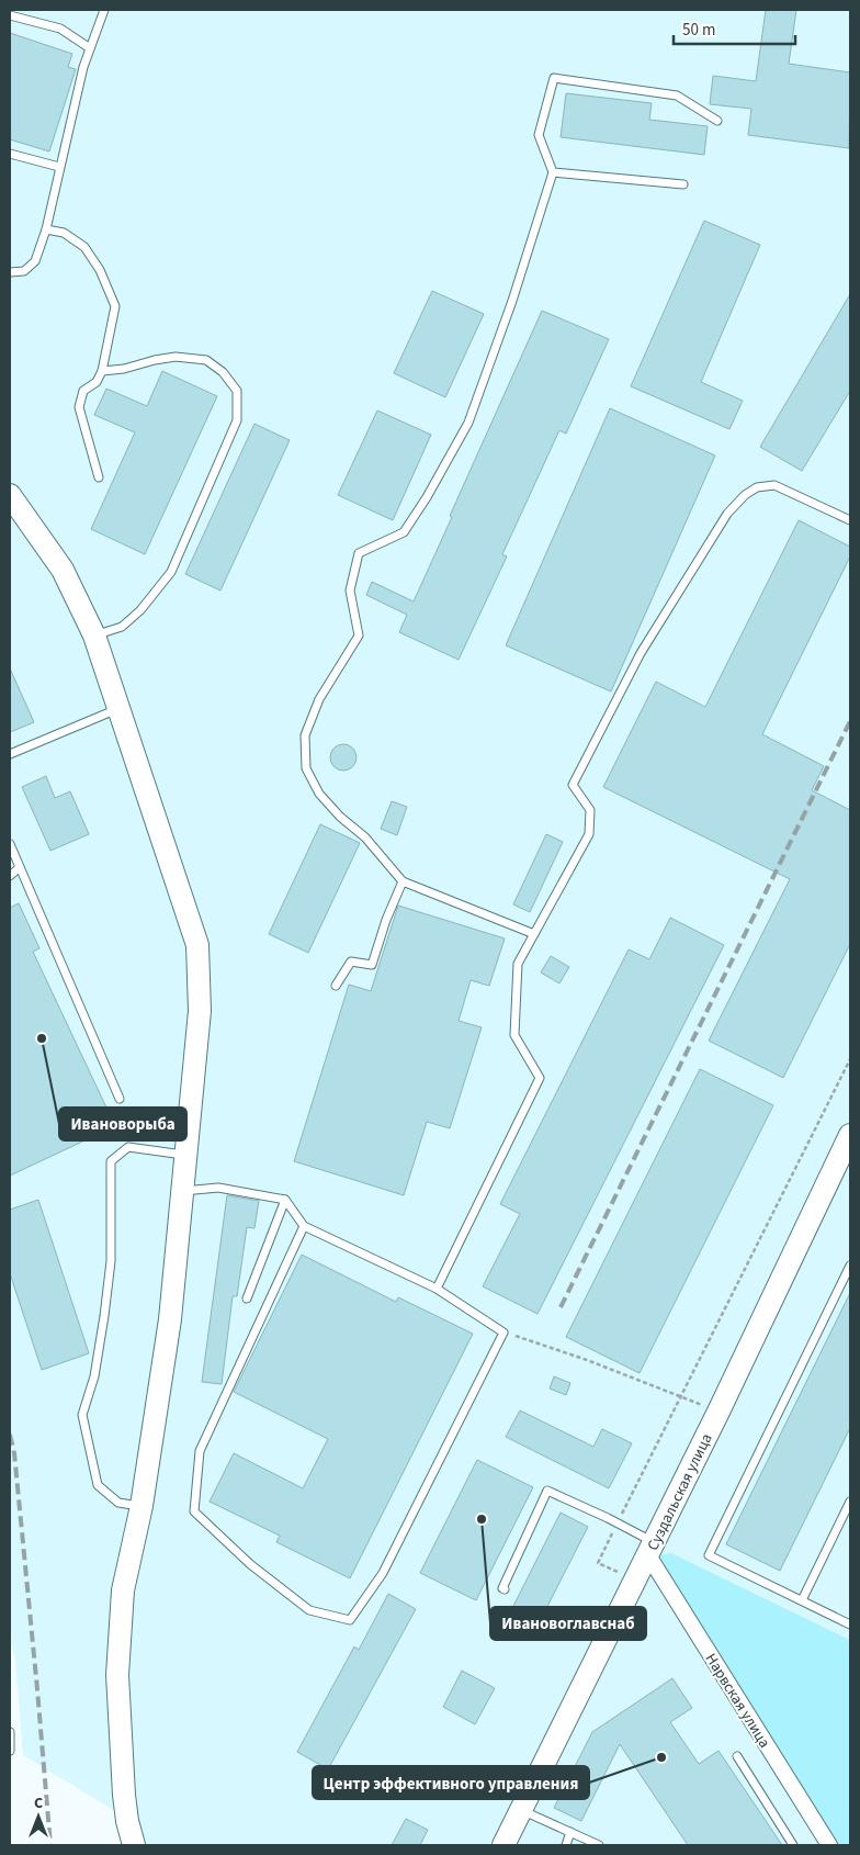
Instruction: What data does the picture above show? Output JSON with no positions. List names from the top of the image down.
{
  "streets": {
    "street": ["Суздальская улица", "Нарвская улица"]
  },
  "crossings": [
    ["Суздальская улица", "Нарвская улица"]
  ],
  "places": ["Ивановорыба", "Ивановоглавснаб", "Центр эффективного управления"],
  "scale_bar": "50 m",
  "north": "top"
}
